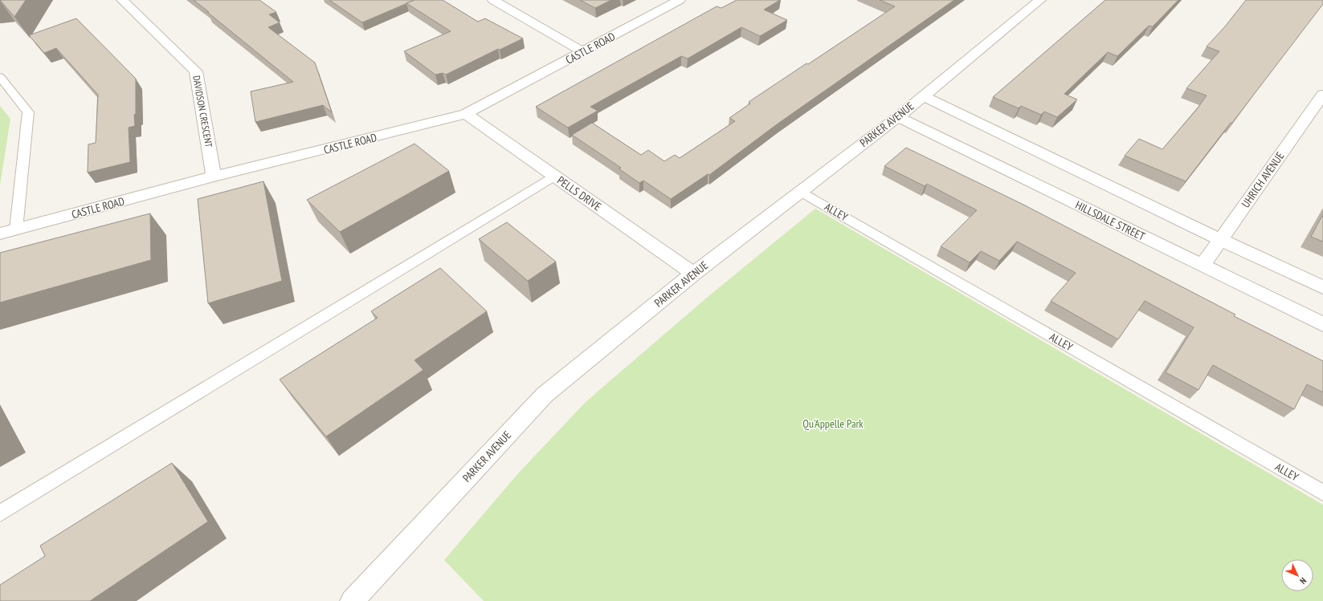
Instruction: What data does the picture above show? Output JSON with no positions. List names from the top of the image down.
{
  "streets": {
    "street": [
      "CASTLE ROAD",
      "DAVIDSON CRESCENT",
      "PARKER AVENUE",
      "UHRICH AVENUE",
      "PELLS DRIVE",
      "HILLSDALE STREET"
    ],
    "lane": ["ALLEY"]
  },
  "crossings": [
    ["CASTLE ROAD", "DAVIDSON CRESCENT"],
    ["CASTLE ROAD", "PELLS DRIVE"],
    ["PARKER AVENUE", "PELLS DRIVE"],
    ["PARKER AVENUE", "ALLEY"],
    ["PARKER AVENUE", "HILLSDALE STREET"],
    ["UHRICH AVENUE", "HILLSDALE STREET"]
  ],
  "parks": ["Qu'Appelle Park"],
  "north": "bottom right"
}
